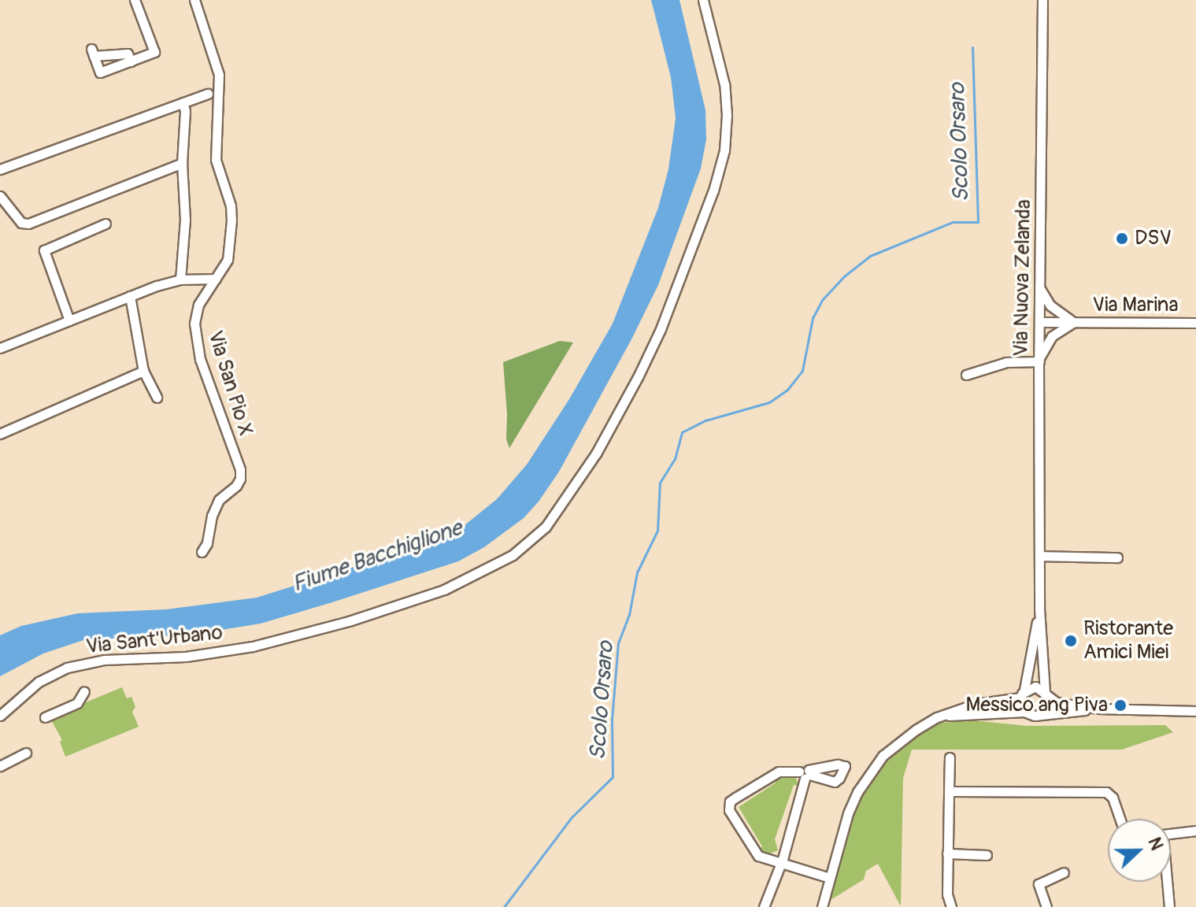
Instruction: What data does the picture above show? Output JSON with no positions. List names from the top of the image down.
{
  "streets": {
    "street": [
      "Via Nuova Zelanda",
      "Via Marina",
      "Via San Pio X",
      "Via Sant'Urbano"
    ]
  },
  "crossings": [
    ["Via Nuova Zelanda", "Via Marina"]
  ],
  "water": ["Scolo Orsaro", "Fiume Bacchiglione"],
  "places": ["DSV", "Ristorante Amici Miei", "Messico ang Piva"],
  "north": "right"
}
